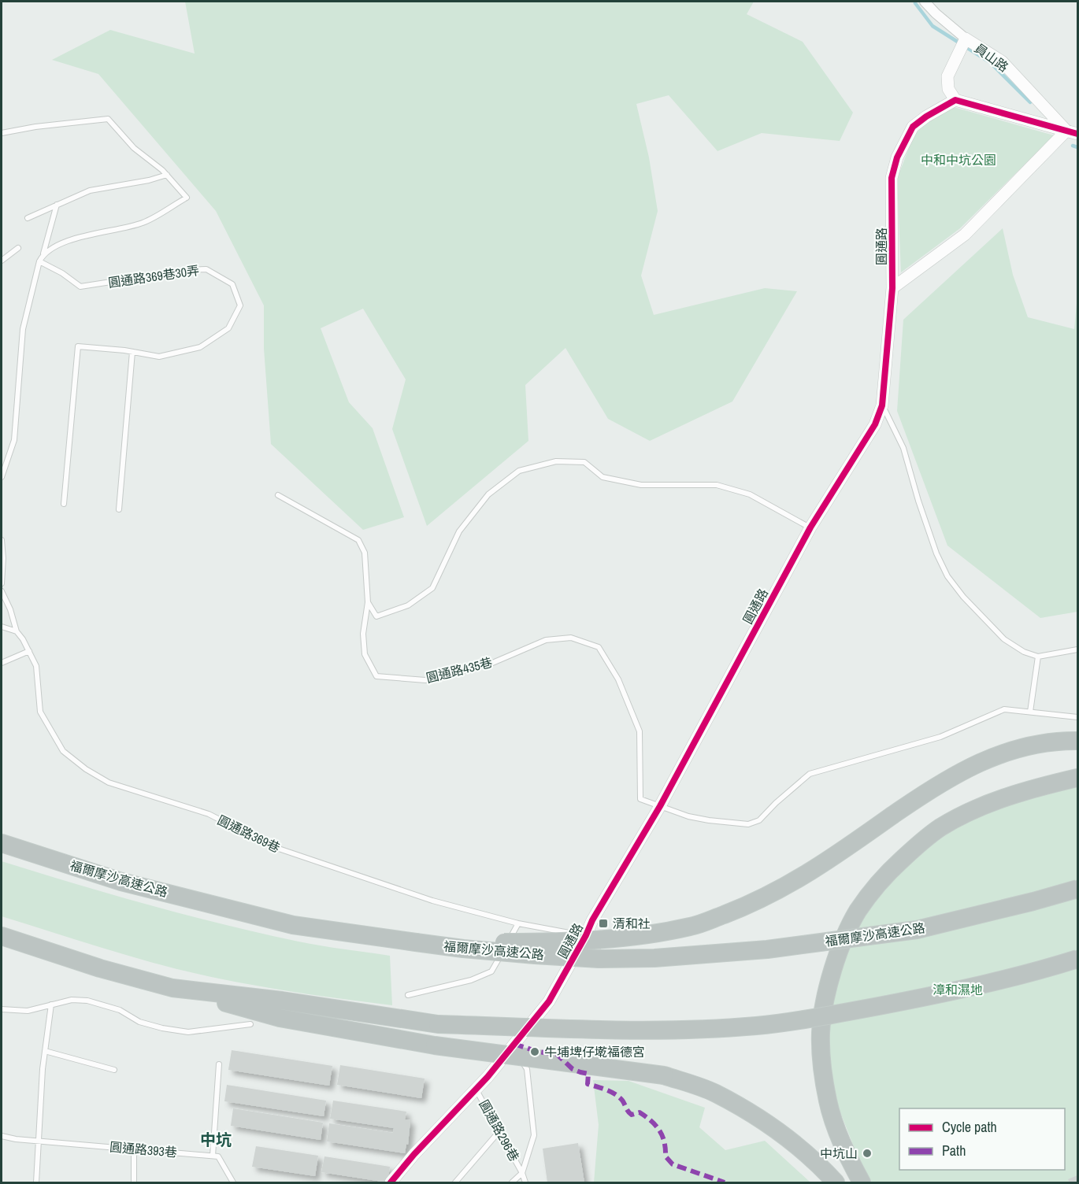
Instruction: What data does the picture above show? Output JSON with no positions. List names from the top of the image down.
{
  "streets": {
    "highway": ["福爾摩沙高速公路"],
    "street": ["員山路", "圓通路"],
    "lane": [
      "圓通路369巷30弄",
      "圓通路435巷",
      "圓通路369巷",
      "圓通路296巷",
      "圓通路393巷"
    ]
  },
  "crossings": [
    ["圓通路", "圓通路435巷"],
    ["圓通路", "圓通路369巷"],
    ["圓通路", "圓通路296巷"]
  ],
  "districts": ["中坑"],
  "parks": ["中和中坑公園", "漳和濕地"],
  "places": {
    "transit": ["清和社"],
    "other": ["牛埔埤仔墘福德宮", "中坑山"]
  },
  "legend": ["Cycle path", "Path"]
}
